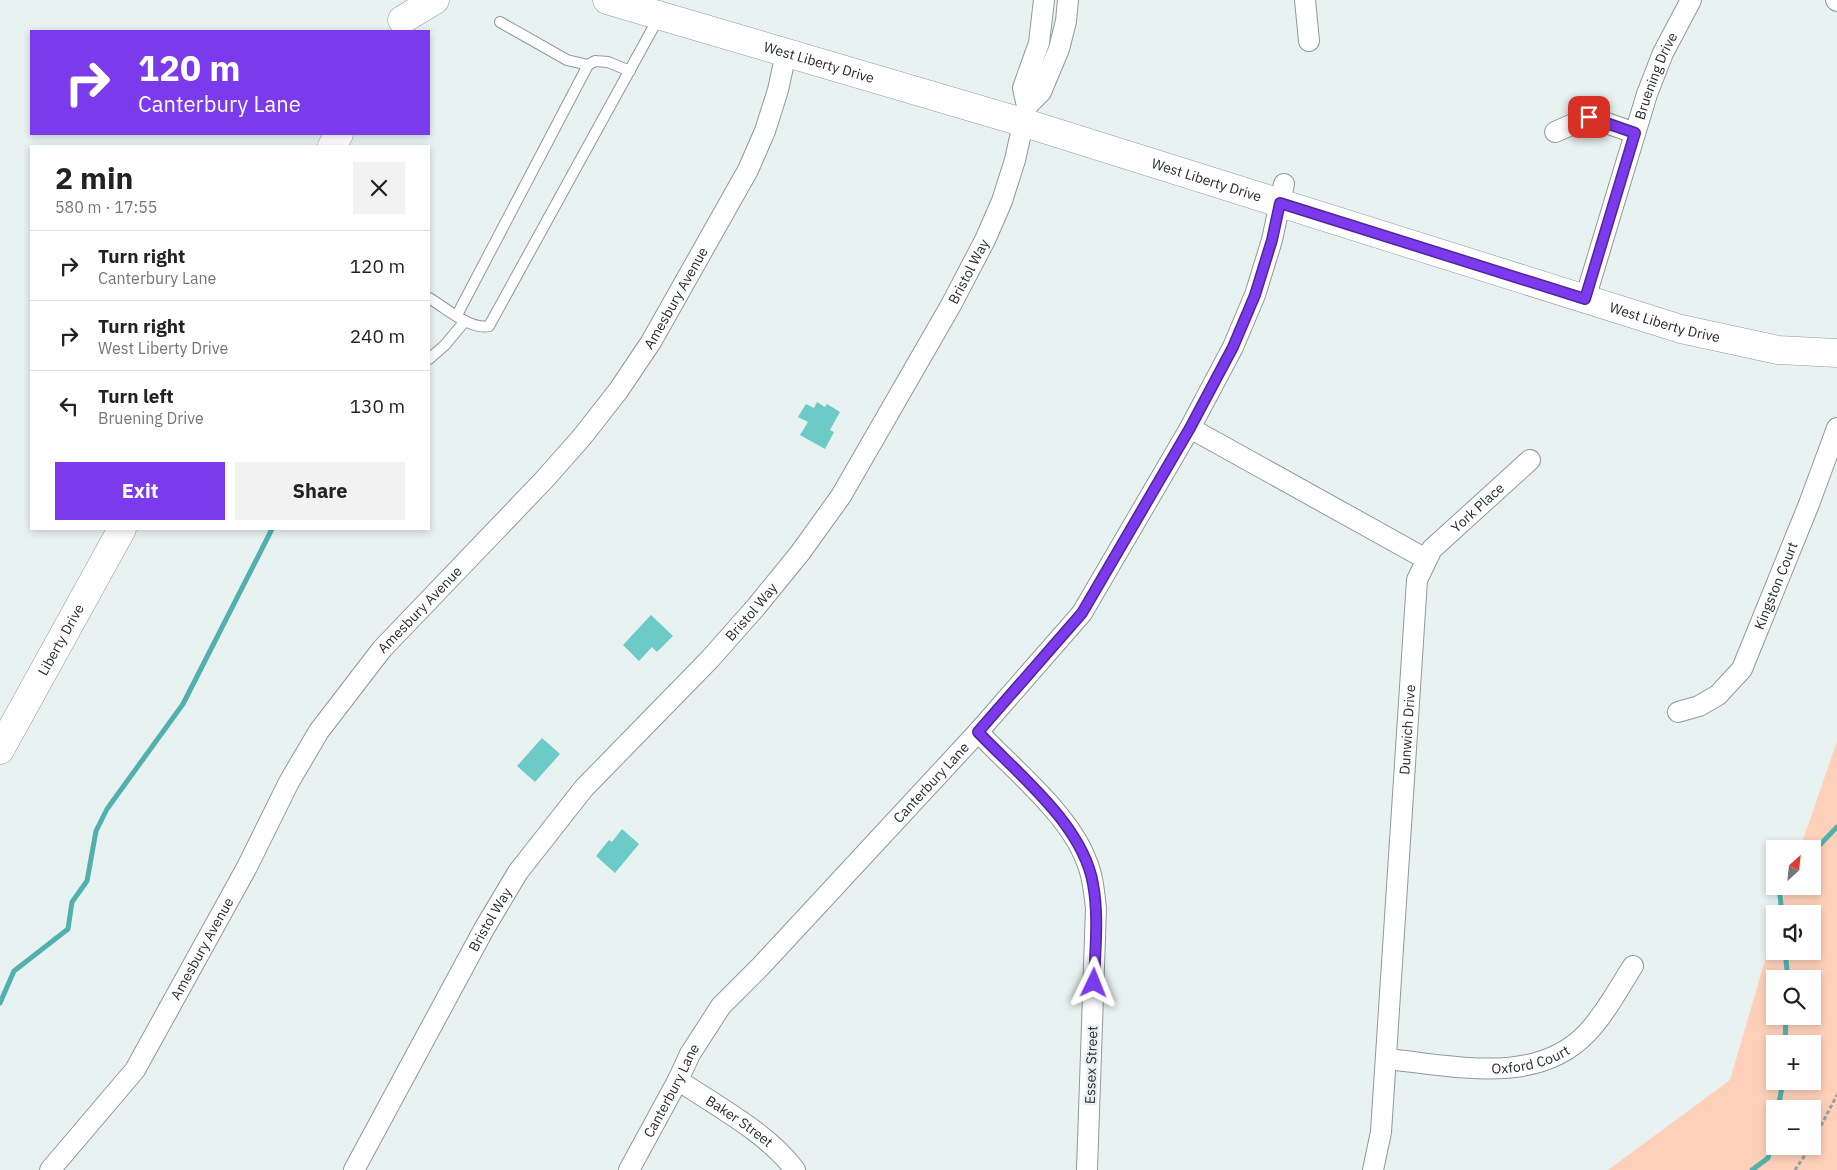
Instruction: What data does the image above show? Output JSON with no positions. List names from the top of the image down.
{
  "streets": {
    "main road": ["West Liberty Drive", "Liberty Drive"],
    "street": [
      "Bruening Drive",
      "Bristol Way",
      "Amesbury Avenue",
      "York Place",
      "Kingston Court",
      "Dunwich Drive",
      "Canterbury Lane",
      "Oxford Court",
      "Essex Street",
      "Baker Street"
    ]
  },
  "crossings": [
    ["West Liberty Drive", "Bruening Drive"],
    ["West Liberty Drive", "Bristol Way"],
    ["West Liberty Drive", "Amesbury Avenue"],
    ["West Liberty Drive", "Canterbury Lane"],
    ["York Place", "Dunwich Drive"],
    ["Dunwich Drive", "Oxford Court"],
    ["Canterbury Lane", "Essex Street"],
    ["Canterbury Lane", "Baker Street"]
  ],
  "north": "top right",
  "page": {
    "turn": ["120 m", "Canterbury Lane"],
    "heading": ["2 min", "580 m · 17:55"],
    "list": [
      {
        "name": "Turn right",
        "note": "Canterbury Lane",
        "value": "120 m"
      },
      {
        "name": "Turn right",
        "note": "West Liberty Drive",
        "value": "240 m"
      },
      {
        "name": "Turn left",
        "note": "Bruening Drive",
        "value": "130 m"
      }
    ],
    "buttons": ["Exit", "Share"],
    "map_buttons": ["+", "−"]
  }
}
